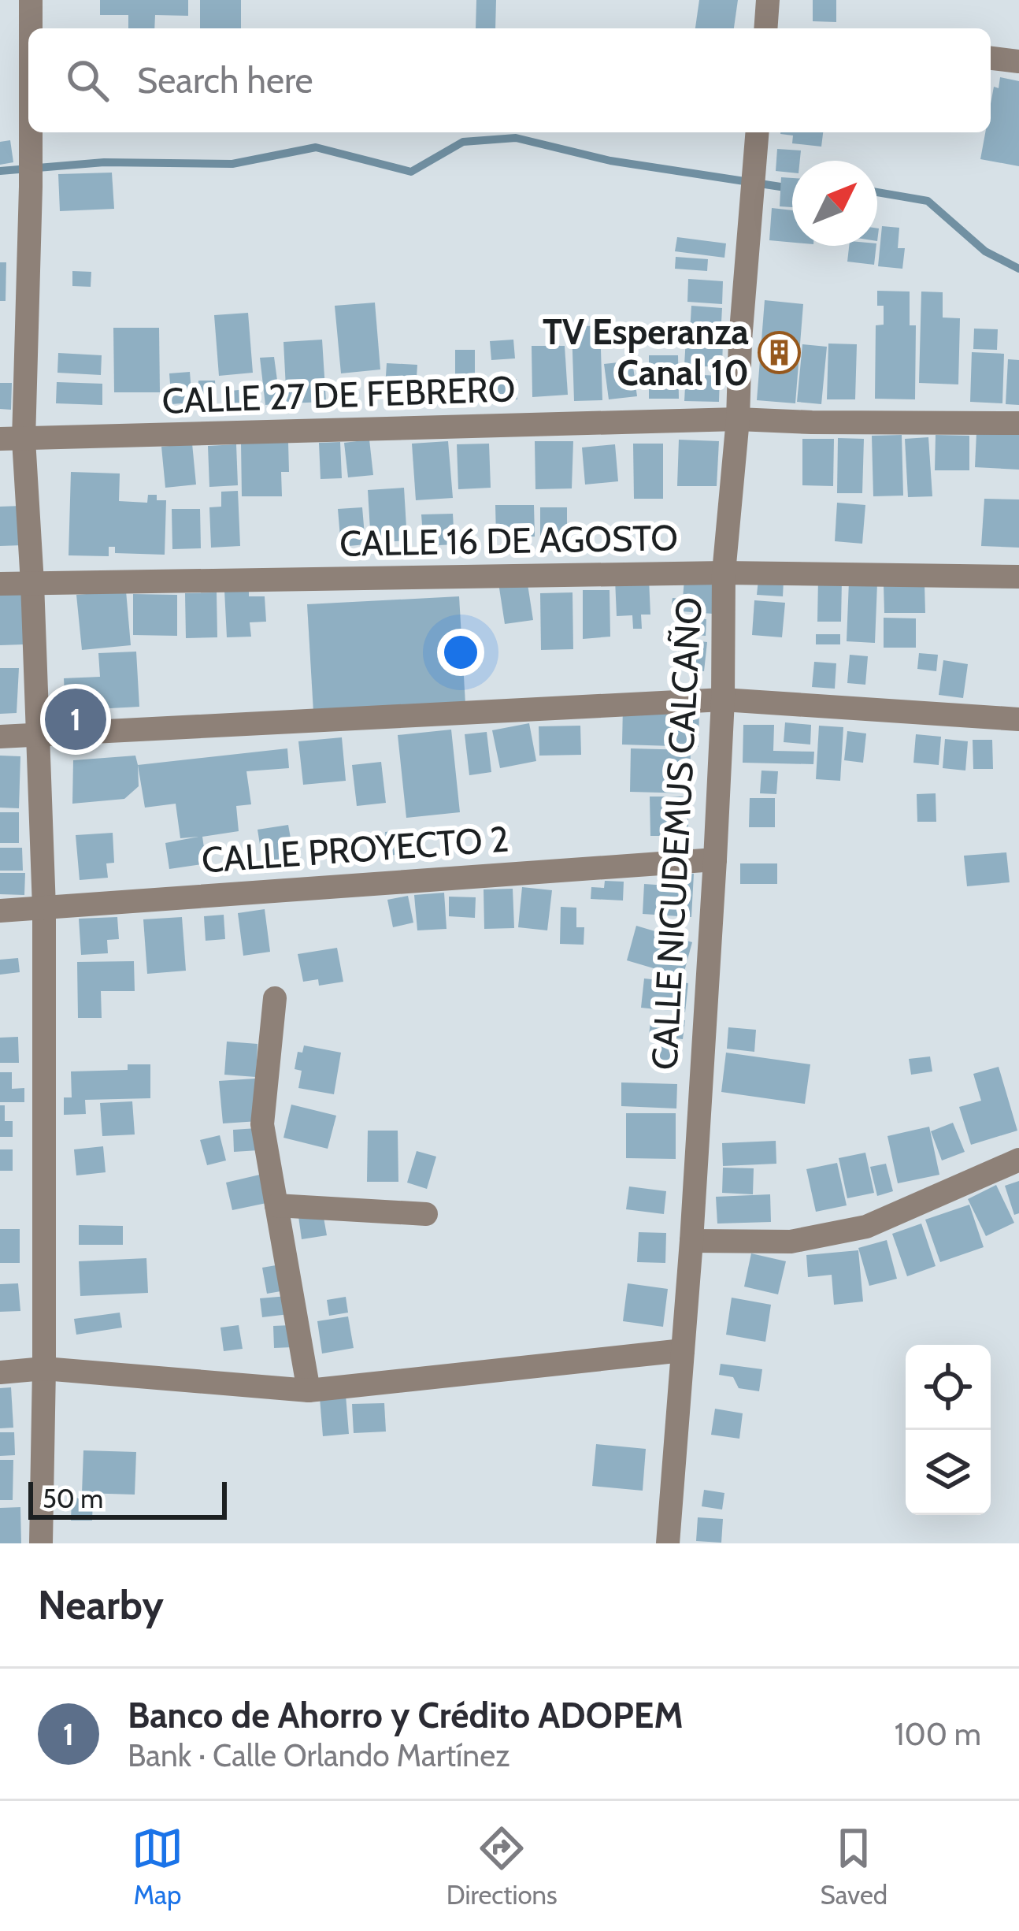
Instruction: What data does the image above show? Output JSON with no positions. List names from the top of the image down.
{
  "streets": {
    "street": [
      "CALLE 27 DE FEBRERO",
      "CALLE 16 DE AGOSTO",
      "CALLE NICUDEMUS CALCAÑO",
      "CALLE PROYECTO 2"
    ]
  },
  "crossings": [
    ["CALLE 27 DE FEBRERO", "CALLE NICUDEMUS CALCAÑO"],
    ["CALLE 16 DE AGOSTO", "CALLE NICUDEMUS CALCAÑO"],
    ["CALLE NICUDEMUS CALCAÑO", "CALLE PROYECTO 2"]
  ],
  "places": {
    "building": ["TV Esperanza Canal 10"]
  },
  "scale_bar": "50 m",
  "north": "top right",
  "page": {
    "search": "Search here",
    "pins": "1",
    "scale": "50 m",
    "heading": "Nearby",
    "list": [
      {
        "mark": "1",
        "name": "Banco de Ahorro y Crédito ADOPEM",
        "note": "Bank · Calle Orlando Martínez",
        "value": "100 m"
      }
    ],
    "nav": ["Map", "Directions", "Saved"]
  }
}
